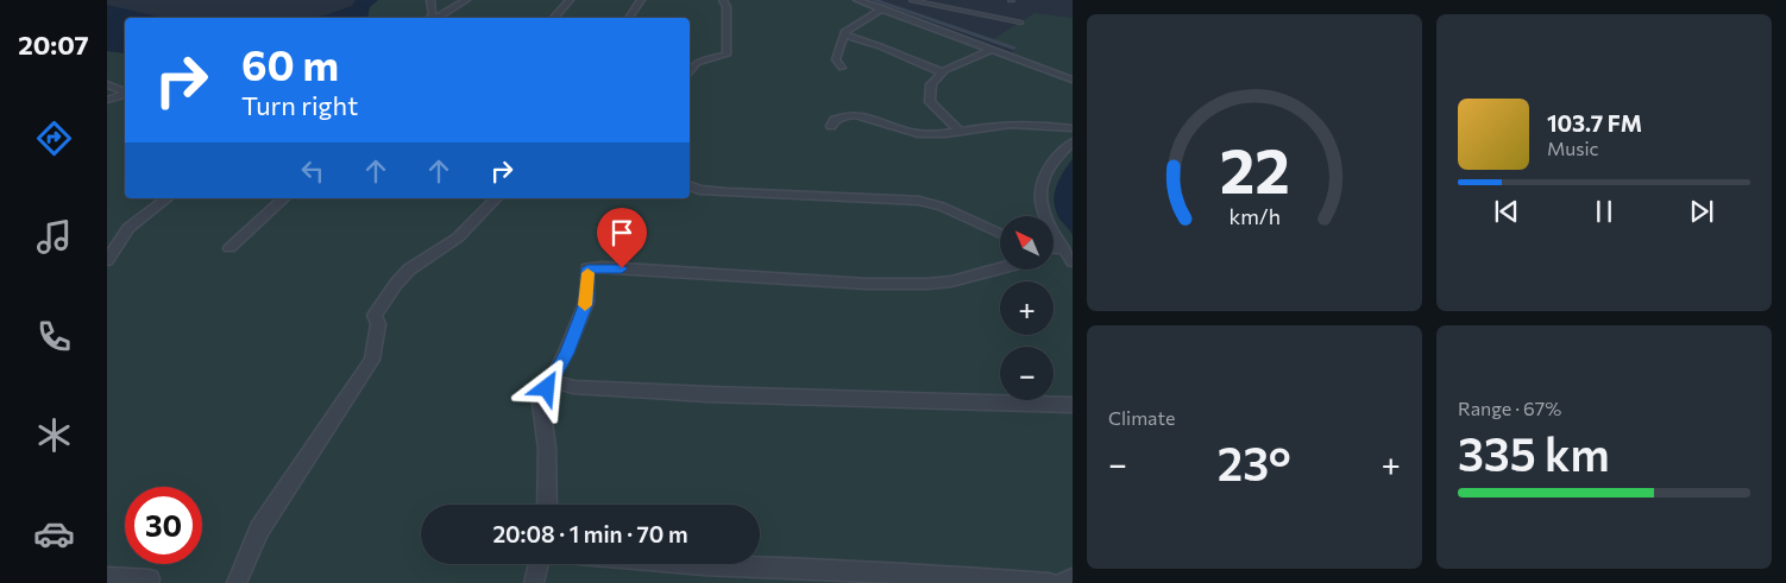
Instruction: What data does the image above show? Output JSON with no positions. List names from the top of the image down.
{
  "north": "top left",
  "page": {
    "tabs": "20:07",
    "turn": ["60 m", "Turn right"],
    "song": ["103.7 FM", "Music"],
    "map_buttons": ["+", "−"],
    "tile": [
      "Climate",
      ["Range · 67%", "335 km"]
    ],
    "heat": ["−", "23°", "+"],
    "limit": "30",
    "trip": "20:08 · 1 min · 70 m",
    "gauge": ["22", "km/h"]
  }
}
